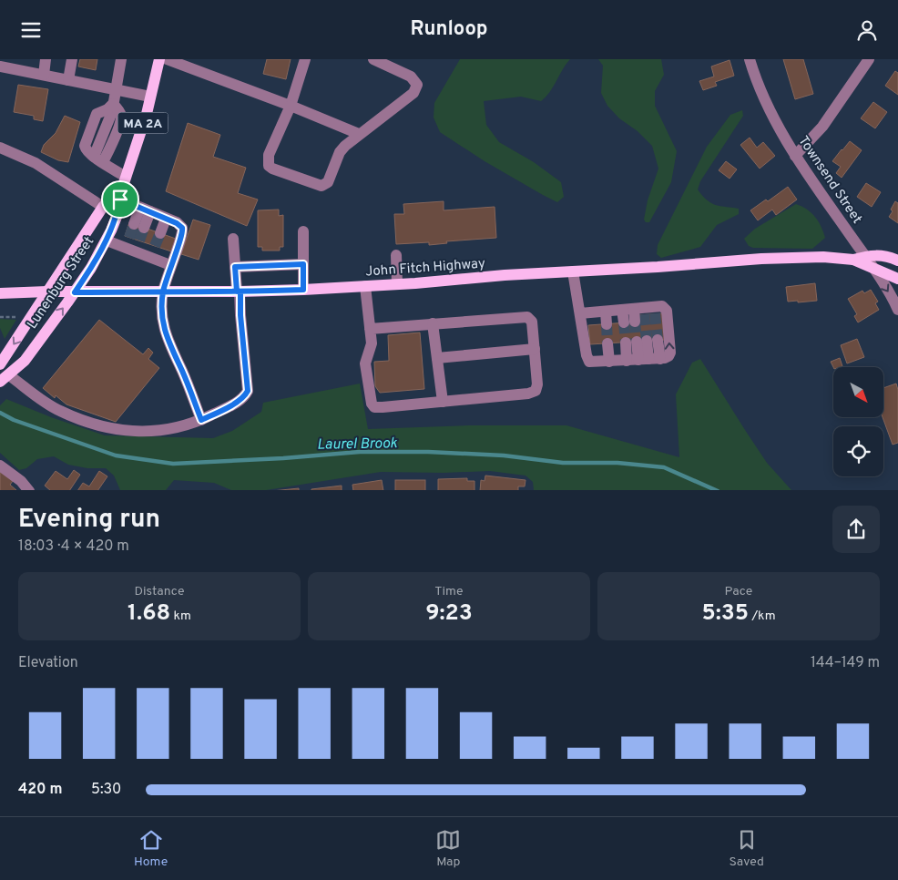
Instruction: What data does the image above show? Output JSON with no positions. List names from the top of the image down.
{
  "streets": {
    "main road": ["MA 2A", "John Fitch Highway", "Lunenburg Street"],
    "street": ["Townsend Street"]
  },
  "crossings": [
    ["John Fitch Highway", "Lunenburg Street"]
  ],
  "water": ["Laurel Brook"],
  "north": "bottom right",
  "page": {
    "header": "Runloop",
    "heading": ["Evening run", "18:03 · 4 × 420 m"],
    "stats": [
      ["Distance", "1.68 km"],
      ["Time", "9:23"],
      ["Pace", "5:35 /km"]
    ],
    "chart": ["Elevation", "144–149 m"],
    "list": [
      {
        "name": "420 m",
        "note": "5:30"
      }
    ],
    "tabs": ["Home", "Map", "Saved"]
  }
}
